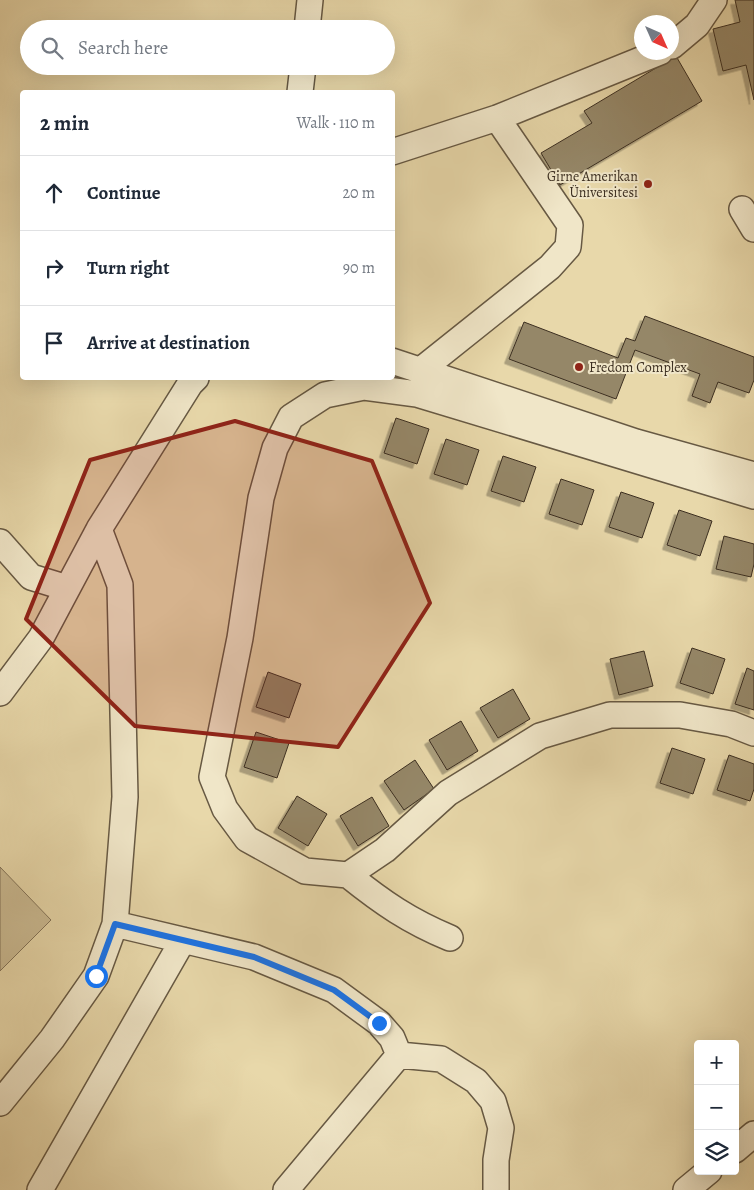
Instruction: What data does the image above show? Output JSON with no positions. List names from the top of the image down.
{
  "places": ["Girne Amerikan Üniversitesi", "Fredom Complex"],
  "north": "bottom right",
  "page": {
    "search": "Search here",
    "heading": ["2 min", "Walk · 110 m"],
    "list": [
      ["Continue", "20 m"],
      ["Turn right", "90 m"],
      "Arrive at destination"
    ],
    "map_buttons": ["+", "−"]
  }
}
